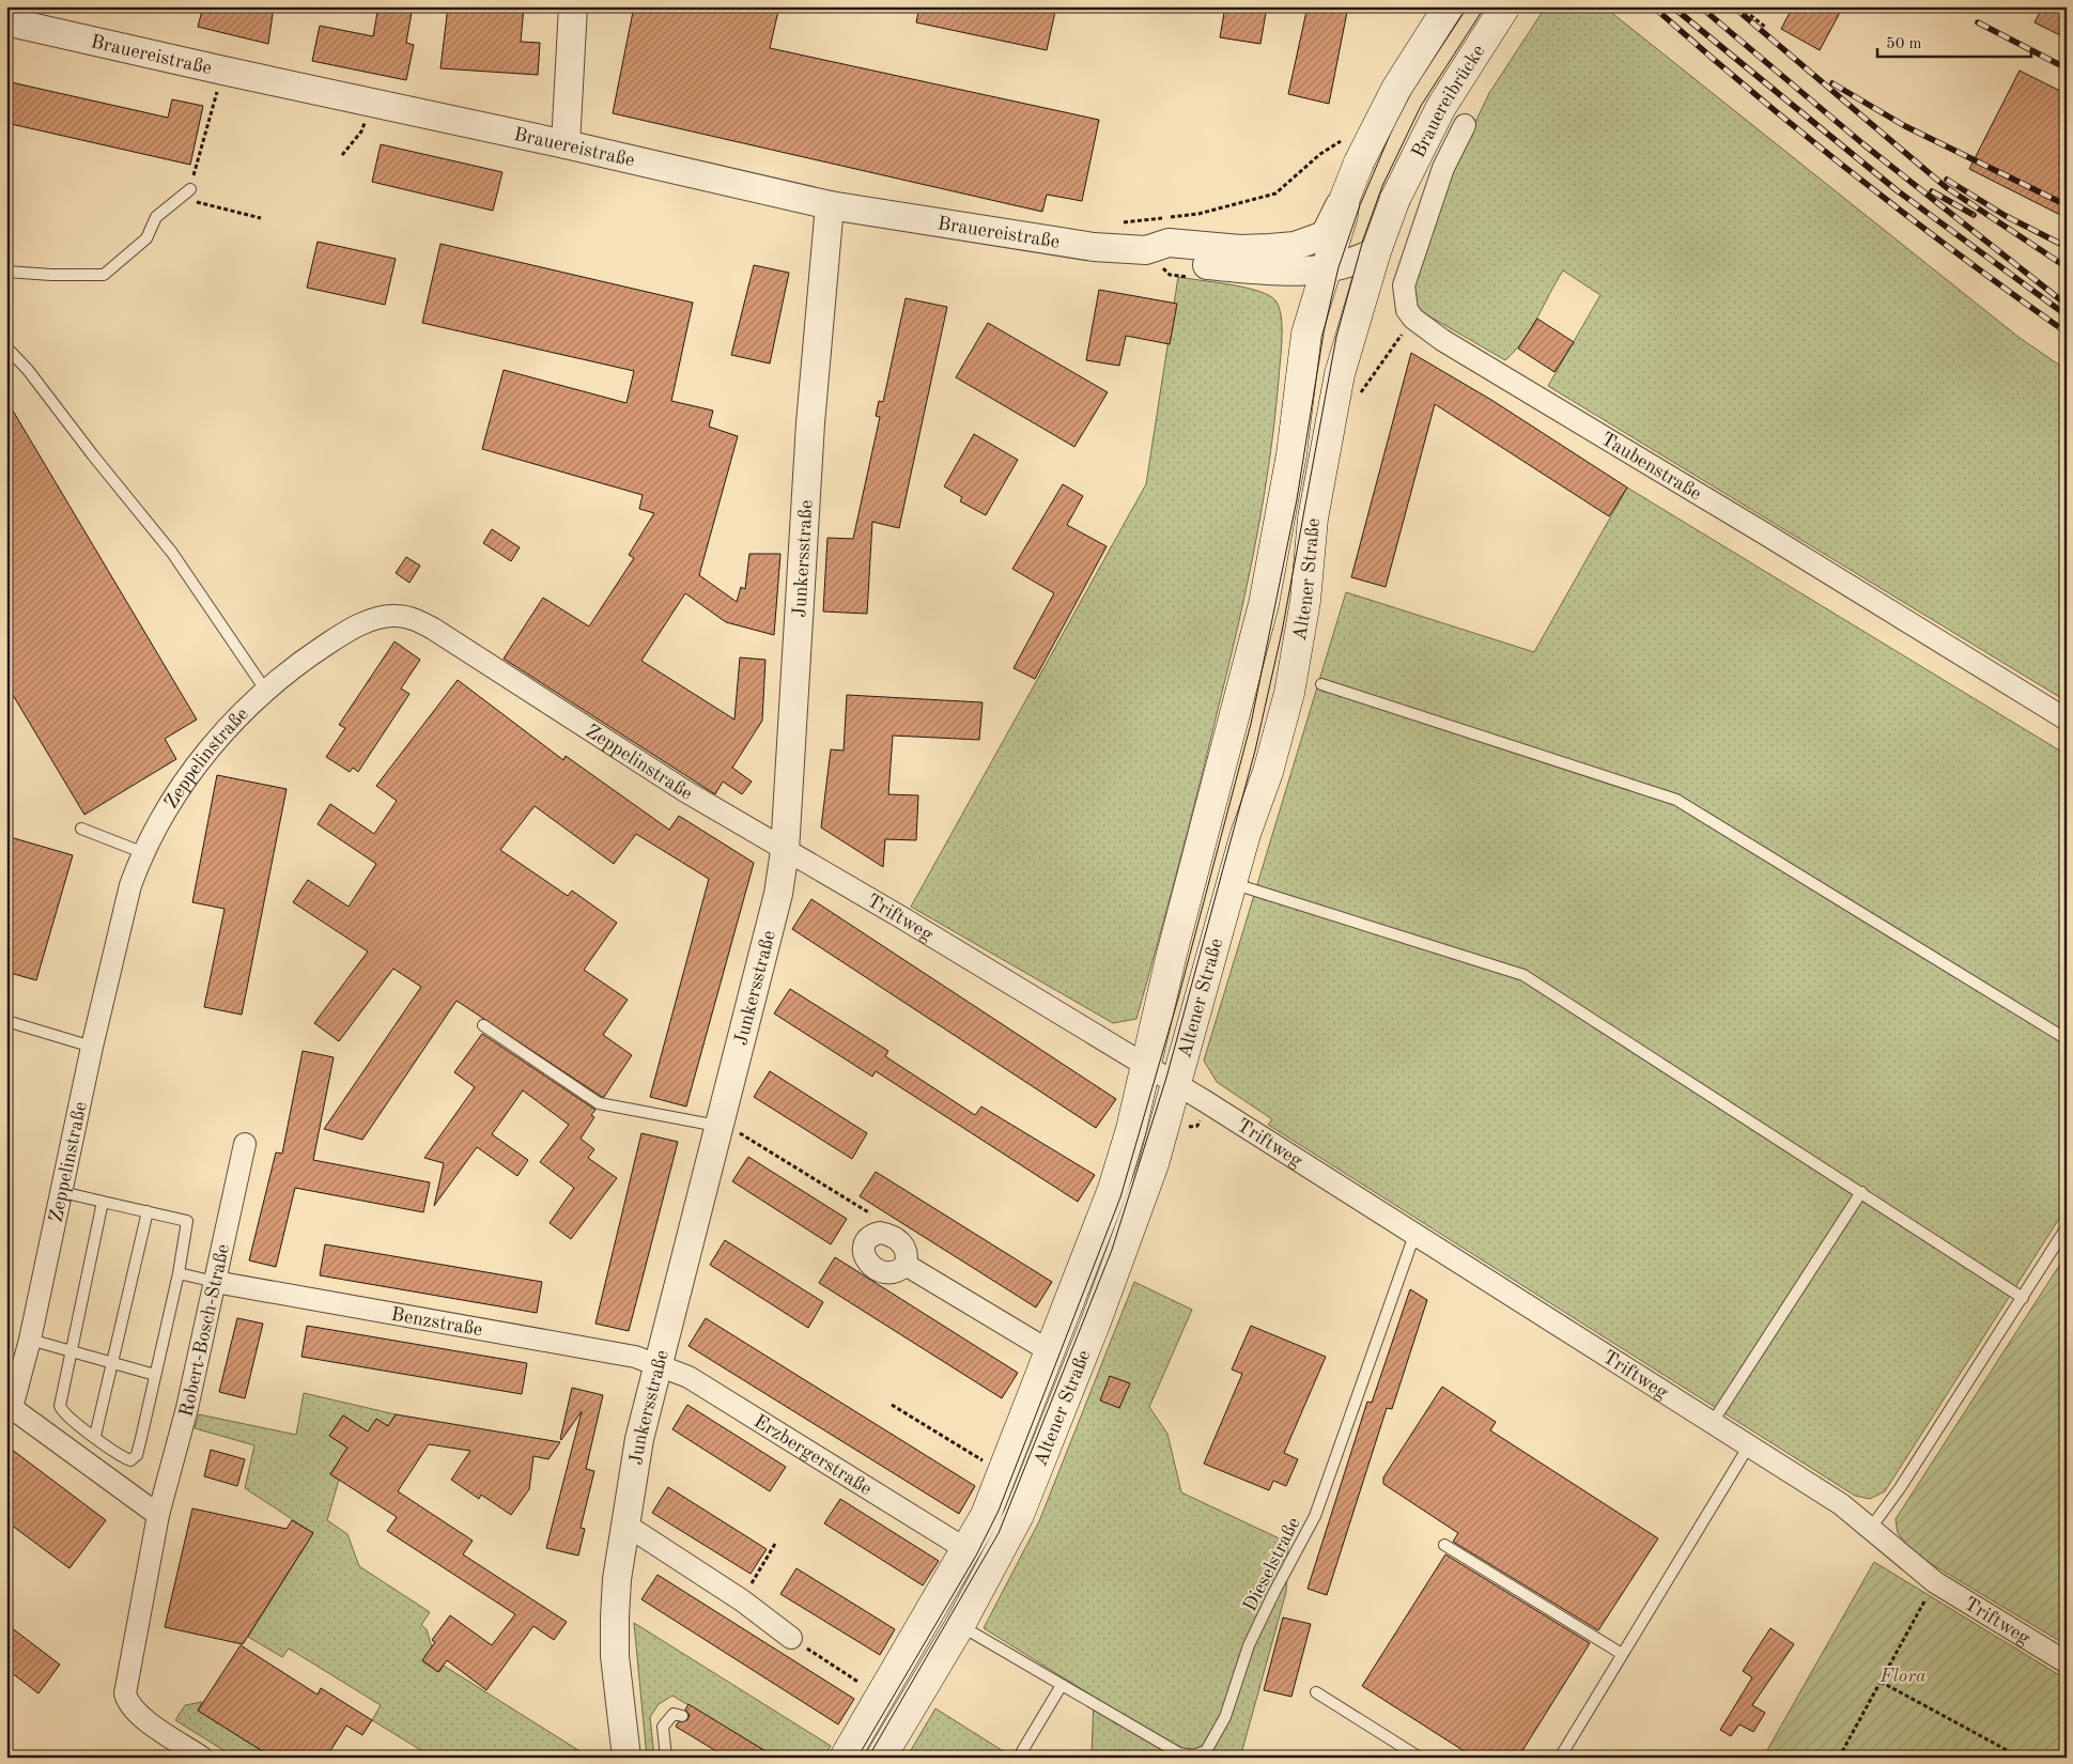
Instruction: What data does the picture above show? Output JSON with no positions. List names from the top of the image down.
{
  "streets": {
    "main road": ["Brauereibrücke", "Altener Straße"],
    "street": [
      "Brauereistraße",
      "Taubenstraße",
      "Junkersstraße",
      "Zeppelinstraße",
      "Triftweg",
      "Benzstraße",
      "Robert-Bosch-Straße",
      "Erzbergerstraße"
    ],
    "lane": ["Dieselstraße"]
  },
  "crossings": [
    ["Brauereistraße", "Junkersstraße"],
    ["Brauereistraße", "Altener Straße"],
    ["Brauereibrücke", "Altener Straße"],
    ["Junkersstraße", "Zeppelinstraße"],
    ["Junkersstraße", "Triftweg"],
    ["Junkersstraße", "Benzstraße"],
    ["Junkersstraße", "Erzbergerstraße"],
    ["Altener Straße", "Triftweg"],
    ["Altener Straße", "Erzbergerstraße"],
    ["Altener Straße", "Dieselstraße"],
    ["Zeppelinstraße", "Triftweg"],
    ["Triftweg", "Dieselstraße"],
    ["Benzstraße", "Robert-Bosch-Straße"],
    ["Benzstraße", "Erzbergerstraße"]
  ],
  "parks": ["Flora"],
  "scale_bar": "50 m"
}
